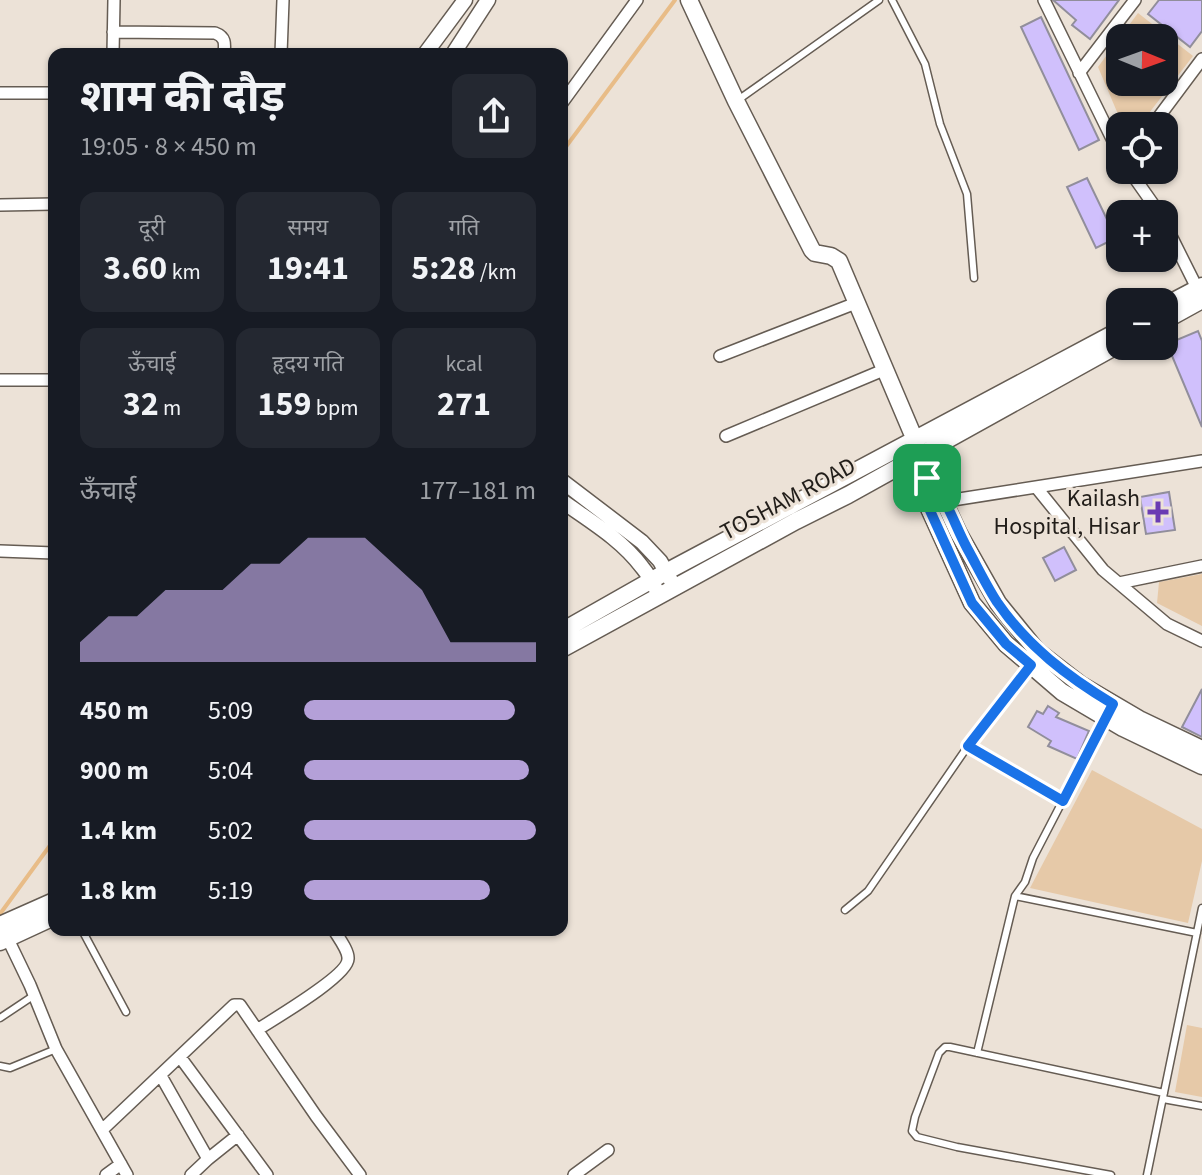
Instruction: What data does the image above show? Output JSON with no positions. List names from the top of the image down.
{
  "streets": {
    "main road": ["TOSHAM ROAD"]
  },
  "places": {
    "health": ["Kailash Hospital, Hisar"]
  },
  "north": "right",
  "page": {
    "map_buttons": ["+", "−"],
    "heading": ["शाम की दौड़", "19:05 · 8 × 450 m"],
    "stats": [
      ["दूरी", "3.60 km"],
      ["समय", "19:41"],
      ["गति", "5:28 /km"],
      ["ऊँचाई", "32 m"],
      ["हृदय गति", "159 bpm"],
      ["kcal", "271"]
    ],
    "chart": ["ऊँचाई", "177–181 m"],
    "list": [
      {
        "name": "450 m",
        "note": "5:09"
      },
      {
        "name": "900 m",
        "note": "5:04"
      },
      {
        "name": "1.4 km",
        "note": "5:02"
      },
      {
        "name": "1.8 km",
        "note": "5:19"
      }
    ]
  }
}
